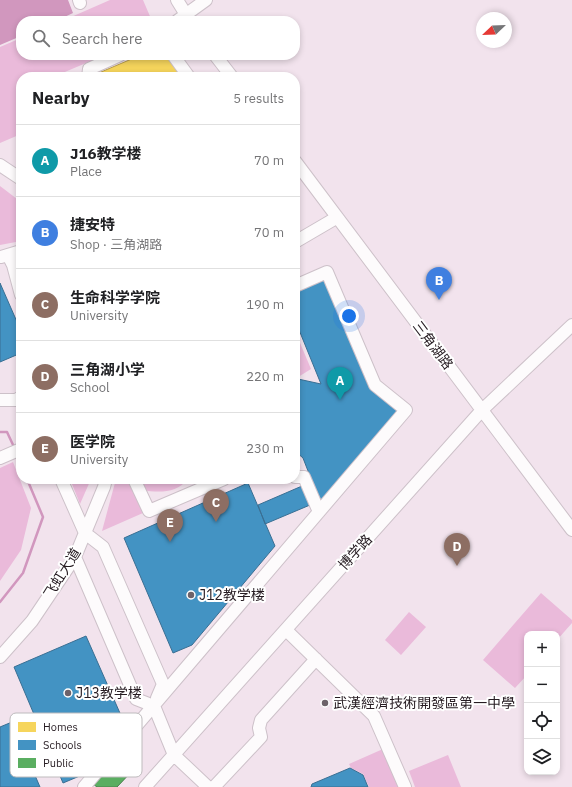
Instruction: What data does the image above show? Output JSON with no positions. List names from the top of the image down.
{
  "streets": {
    "street": ["三角湖路", "博学路", "飞虹大道"]
  },
  "crossings": [
    ["三角湖路", "博学路"]
  ],
  "places": ["J12教学楼", "J13教学楼", "武漢經濟技術開發區第一中學"],
  "legend": ["Homes", "Schools", "Public"],
  "north": "bottom left",
  "page": {
    "search": "Search here",
    "heading": ["Nearby", "5 results"],
    "list": [
      {
        "mark": "A",
        "name": "J16教学楼",
        "note": "Place",
        "value": "70 m"
      },
      {
        "mark": "B",
        "name": "捷安特",
        "note": "Shop · 三角湖路",
        "value": "70 m"
      },
      {
        "mark": "C",
        "name": "生命科学学院",
        "note": "University",
        "value": "190 m"
      },
      {
        "mark": "D",
        "name": "三角湖小学",
        "note": "School",
        "value": "220 m"
      },
      {
        "mark": "E",
        "name": "医学院",
        "note": "University",
        "value": "230 m"
      }
    ],
    "pins": [
      "B",
      "A",
      "C",
      "E",
      "D"
    ],
    "map_buttons": ["+", "−"]
  }
}
